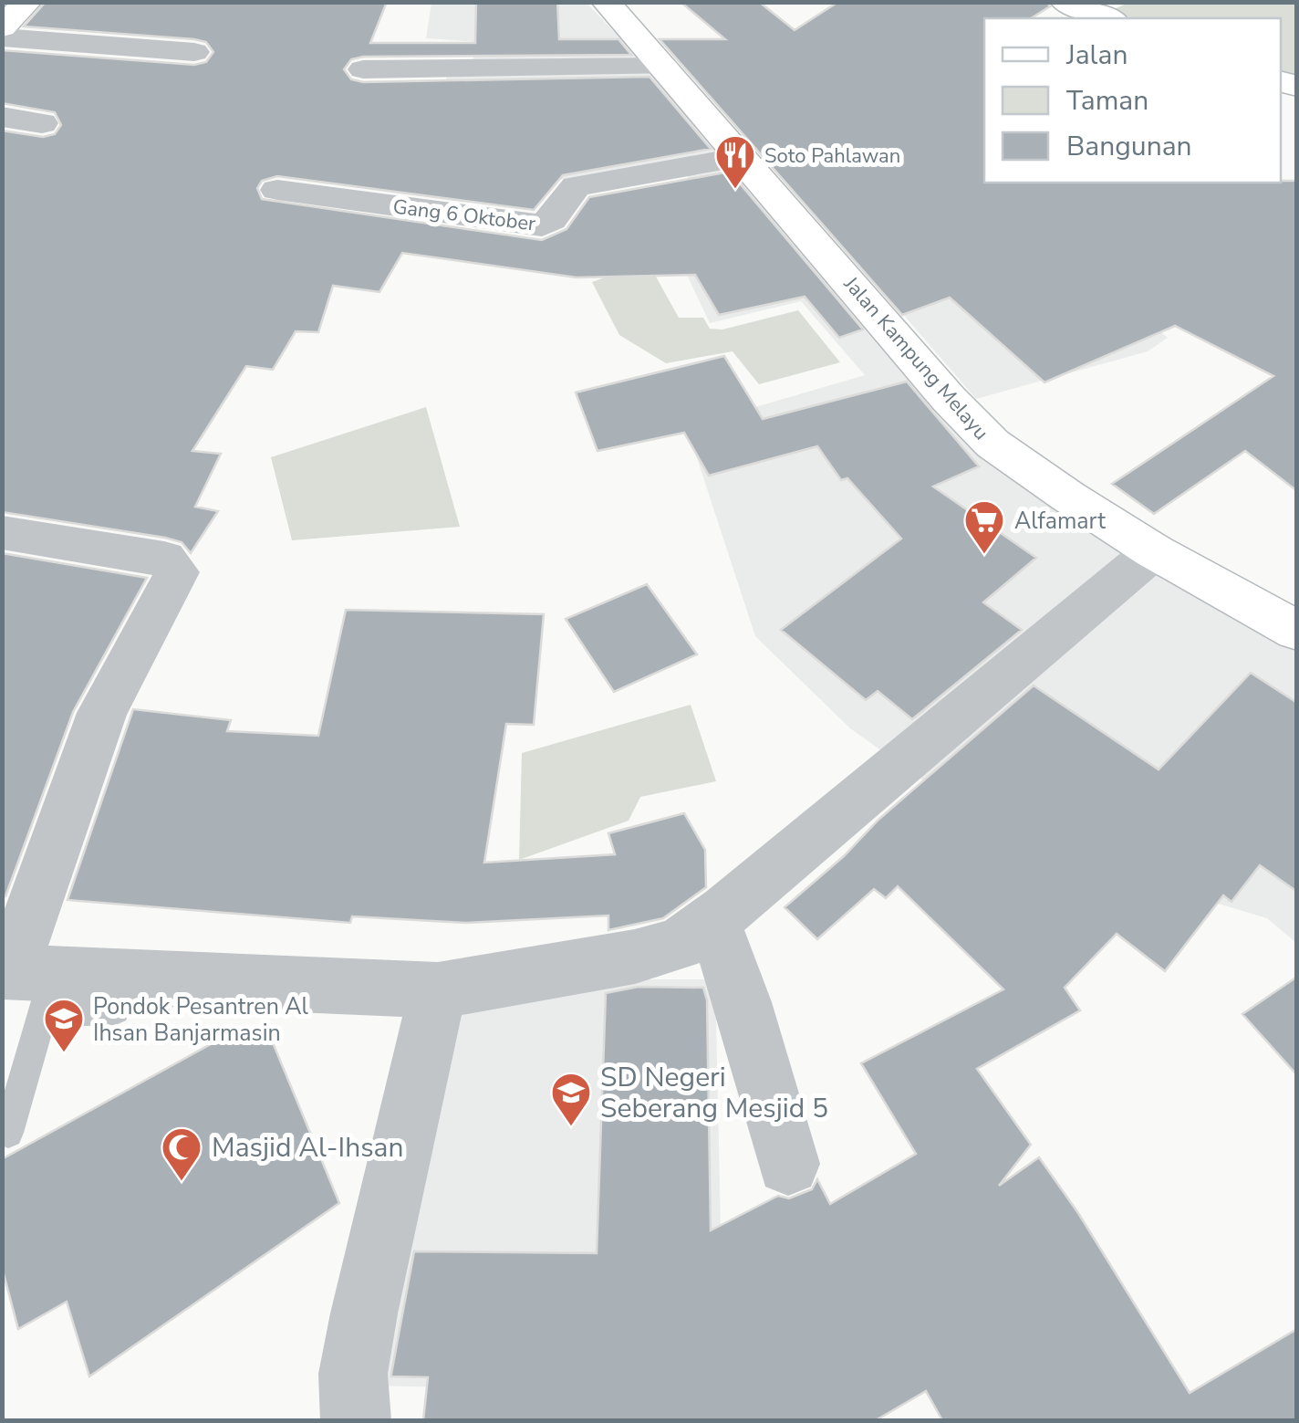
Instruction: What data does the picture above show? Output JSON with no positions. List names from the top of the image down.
{
  "streets": {
    "main road": ["Jalan Kampung Melayu"],
    "street": ["Gang 6 Oktober"]
  },
  "crossings": [
    ["Gang 6 Oktober", "Jalan Kampung Melayu"]
  ],
  "places": {
    "restaurant": ["Soto Pahlawan"],
    "supermarket": ["Alfamart"],
    "school or university": ["Pondok Pesantren Al Ihsan Banjarmasin", "SD Negeri Seberang Mesjid 5"],
    "mosque": ["Masjid Al-Ihsan"]
  },
  "legend": ["Jalan", "Taman", "Bangunan"]
}
